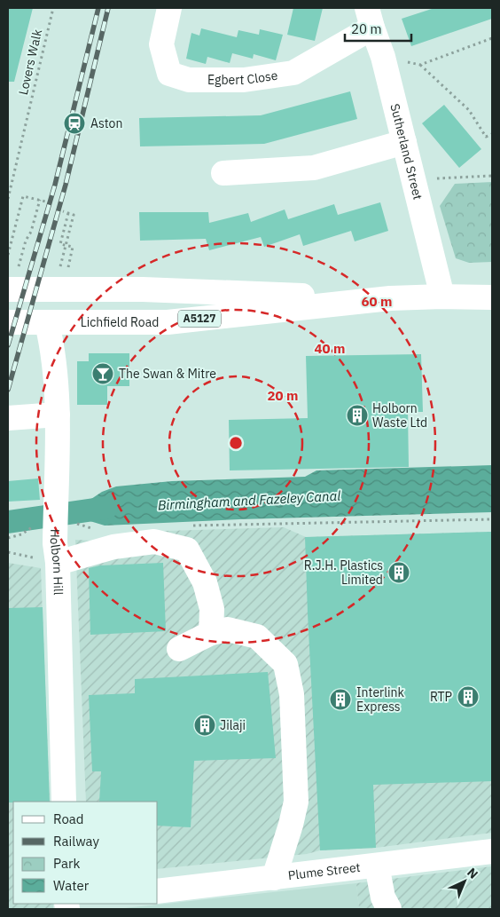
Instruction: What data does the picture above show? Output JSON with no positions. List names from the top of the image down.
{
  "streets": {
    "street": [
      "Egbert Close",
      "Sutherland Street",
      "A5127",
      "Lichfield Road",
      "Holborn Hill",
      "Plume Street"
    ],
    "path": ["Lovers Walk"]
  },
  "crossings": [
    ["Egbert Close", "Sutherland Street"],
    ["Sutherland Street", "Lichfield Road"],
    ["Lichfield Road", "Holborn Hill"]
  ],
  "water": ["Birmingham and Fazeley Canal"],
  "places": {
    "station": ["Aston"],
    "bar": ["The Swan & Mitre"],
    "building": [
      "Holborn Waste Ltd",
      "R.J.H. Plastics Limited",
      "RTP",
      "Interlink Express",
      "Jilaji"
    ]
  },
  "legend": [
    "Road",
    "Railway",
    "Park",
    "Water"
  ],
  "scale_bar": "20 m",
  "north": "top right",
  "rings": ["60 m", "40 m", "20 m"]
}
